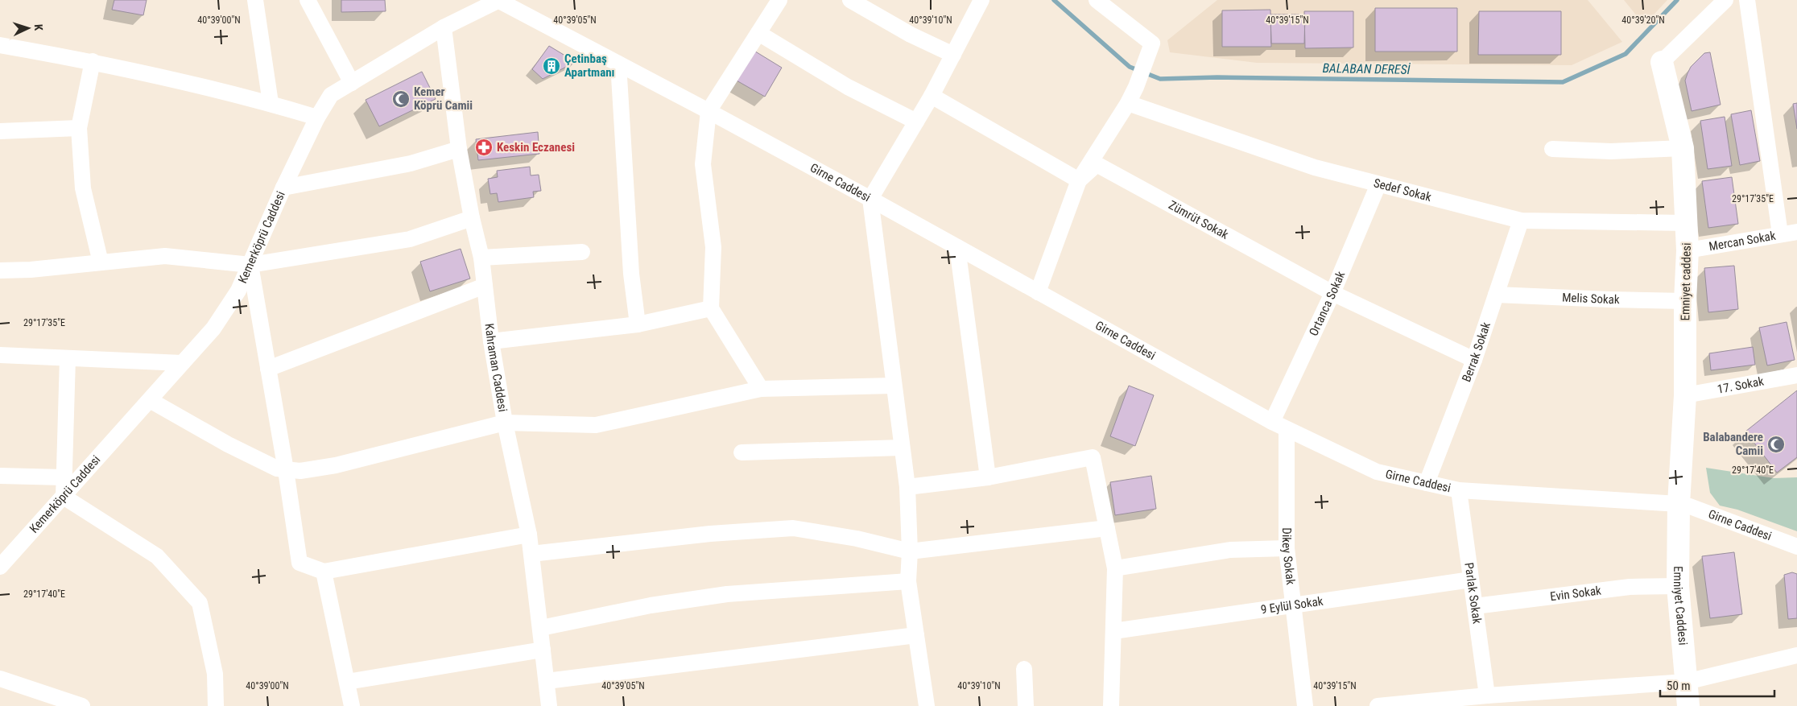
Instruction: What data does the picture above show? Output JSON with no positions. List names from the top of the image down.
{
  "streets": {
    "street": [
      "Girne Caddesi",
      "Sedef Sokak",
      "Zümrüt Sokak",
      "Kemerköprü Caddesi",
      "Mercan Sokak",
      "Emniyet caddesi",
      "Melis Sokak",
      "Ortanca Sokak",
      "Berrak Sokak",
      "Kahraman Caddesi",
      "17. Sokak",
      "Dikey Sokak",
      "Parlak Sokak",
      "Evin Sokak",
      "9 Eylül Sokak",
      "Emniyet Caddesi"
    ]
  },
  "crossings": [
    ["Girne Caddesi", "Kemerköprü Caddesi"],
    ["Girne Caddesi", "Emniyet caddesi"],
    ["Girne Caddesi", "Ortanca Sokak"],
    ["Girne Caddesi", "Berrak Sokak"],
    ["Girne Caddesi", "Dikey Sokak"],
    ["Girne Caddesi", "Parlak Sokak"],
    ["Girne Caddesi", "Emniyet Caddesi"],
    ["Sedef Sokak", "Emniyet caddesi"],
    ["Sedef Sokak", "Ortanca Sokak"],
    ["Sedef Sokak", "Berrak Sokak"],
    ["Zümrüt Sokak", "Ortanca Sokak"],
    ["Zümrüt Sokak", "Berrak Sokak"],
    ["Kemerköprü Caddesi", "Kahraman Caddesi"],
    ["Mercan Sokak", "Emniyet caddesi"],
    ["Emniyet caddesi", "Melis Sokak"],
    ["Emniyet caddesi", "17. Sokak"],
    ["Emniyet caddesi", "Emniyet Caddesi"],
    ["Melis Sokak", "Berrak Sokak"],
    ["Dikey Sokak", "9 Eylül Sokak"],
    ["Parlak Sokak", "Evin Sokak"],
    ["Parlak Sokak", "9 Eylül Sokak"],
    ["Evin Sokak", "Emniyet Caddesi"]
  ],
  "water": ["BALABAN DERESİ"],
  "places": {
    "building": ["Çetinbaş Apartmanı"],
    "mosque": ["Kemer Köprü Camii", "Balabandere Camii"],
    "pharmacy": ["Keskin Eczanesi"]
  },
  "scale_bar": "50 m",
  "north": "right",
  "coordinates": [
    "40°39'00\"N",
    "40°39'05\"N",
    "40°39'10\"N",
    "40°39'15\"N",
    "40°39'20\"N",
    "29°17'35\"E",
    "29°17'40\"E"
  ]
}
